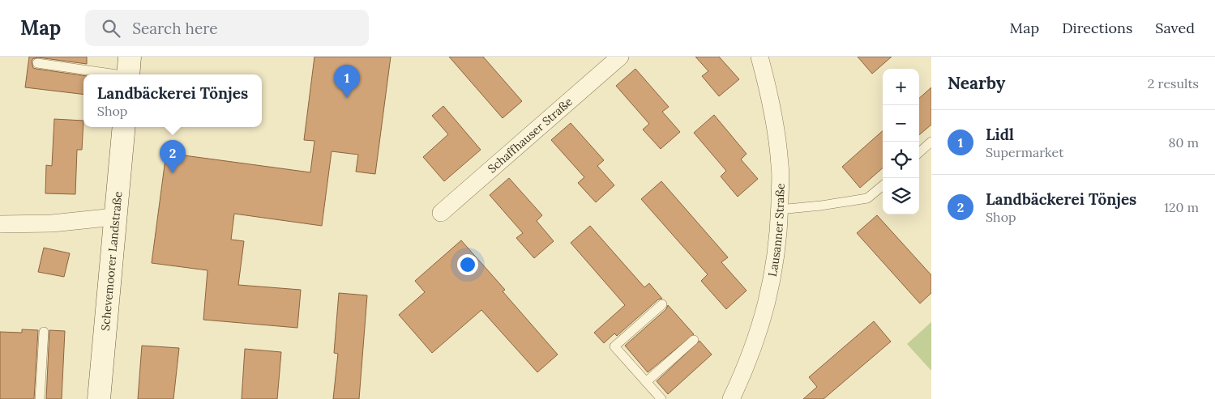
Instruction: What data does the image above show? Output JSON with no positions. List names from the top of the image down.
{
  "streets": {
    "street": ["Schaffhauser Straße", "Lausanner Straße", "Schevemoorer Landstraße"]
  },
  "page": {
    "header": "Map",
    "search": "Search here",
    "nav": ["Map", "Directions", "Saved"],
    "heading": ["Nearby", "2 results"],
    "pins": ["1", "2"],
    "map_buttons": ["+", "−"],
    "popup": ["Landbäckerei Tönjes", "Shop"],
    "list": [
      {
        "mark": "1",
        "name": "Lidl",
        "note": "Supermarket",
        "value": "80 m"
      },
      {
        "mark": "2",
        "name": "Landbäckerei Tönjes",
        "note": "Shop",
        "value": "120 m"
      }
    ]
  }
}
